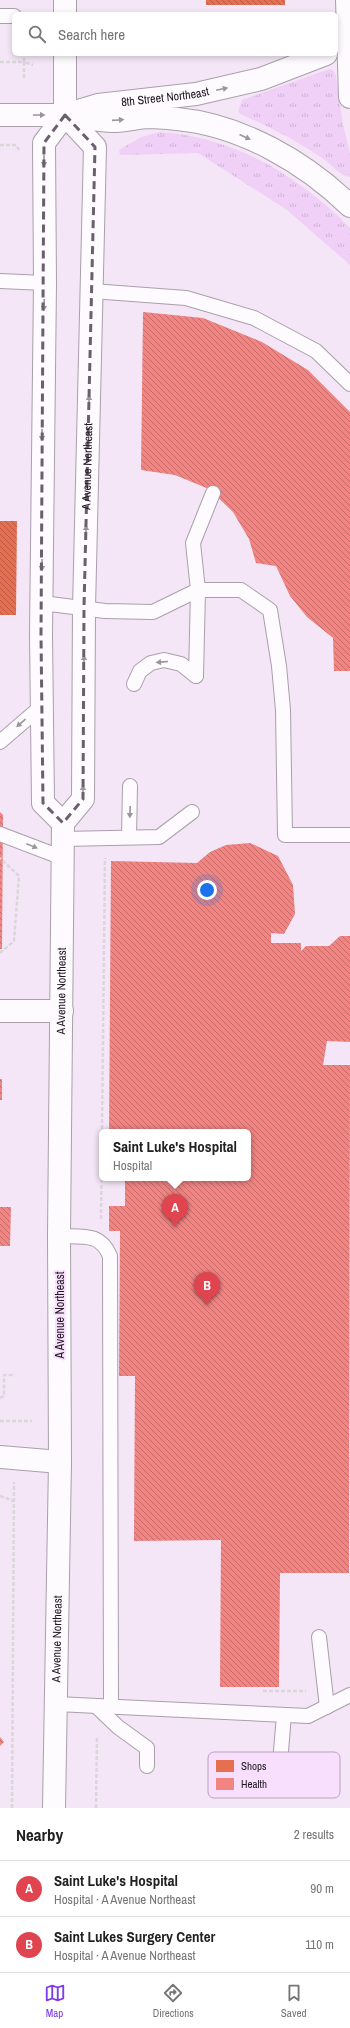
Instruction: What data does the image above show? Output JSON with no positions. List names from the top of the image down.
{
  "streets": {
    "main road": ["8th Street Northeast", "A Avenue Northeast"]
  },
  "crossings": [
    ["8th Street Northeast", "A Avenue Northeast"]
  ],
  "one_way": ["8th Street Northeast"],
  "legend": ["Shops", "Health"],
  "page": {
    "search": "Search here",
    "popup": ["Saint Luke's Hospital", "Hospital"],
    "pins": ["A", "B"],
    "heading": ["Nearby", "2 results"],
    "list": [
      {
        "mark": "A",
        "name": "Saint Luke's Hospital",
        "note": "Hospital · A Avenue Northeast",
        "value": "90 m"
      },
      {
        "mark": "B",
        "name": "Saint Lukes Surgery Center",
        "note": "Hospital · A Avenue Northeast",
        "value": "110 m"
      }
    ],
    "nav": ["Map", "Directions", "Saved"]
  }
}
